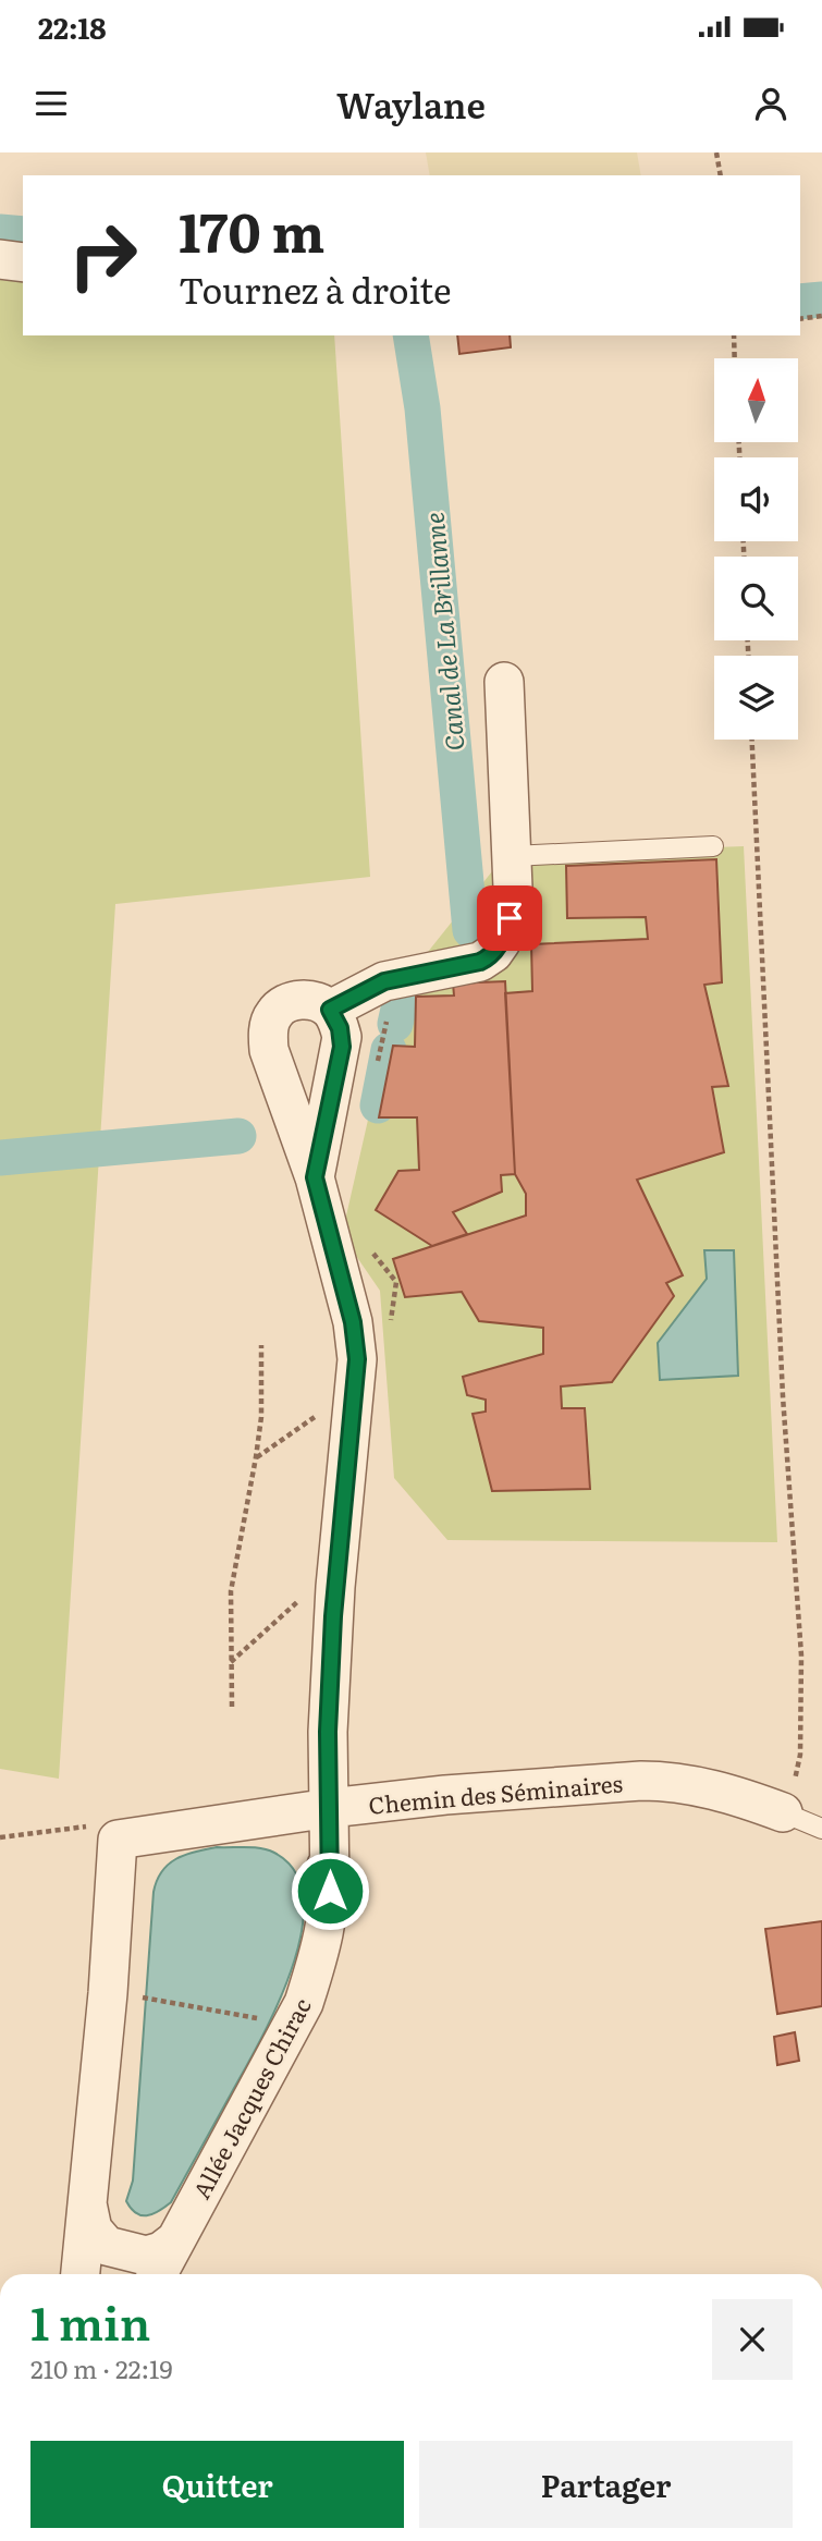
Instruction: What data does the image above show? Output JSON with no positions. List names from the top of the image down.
{
  "streets": {
    "street": ["Chemin des Séminaires", "Allée Jacques Chirac"]
  },
  "crossings": [
    ["Chemin des Séminaires", "Allée Jacques Chirac"]
  ],
  "water": ["Canal de La Brillanne"],
  "north": "top",
  "page": {
    "status": "22:18",
    "header": "Waylane",
    "turn": ["170 m", "Tournez à droite"],
    "heading": ["1 min", "210 m · 22:19"],
    "buttons": ["Quitter", "Partager"]
  }
}
